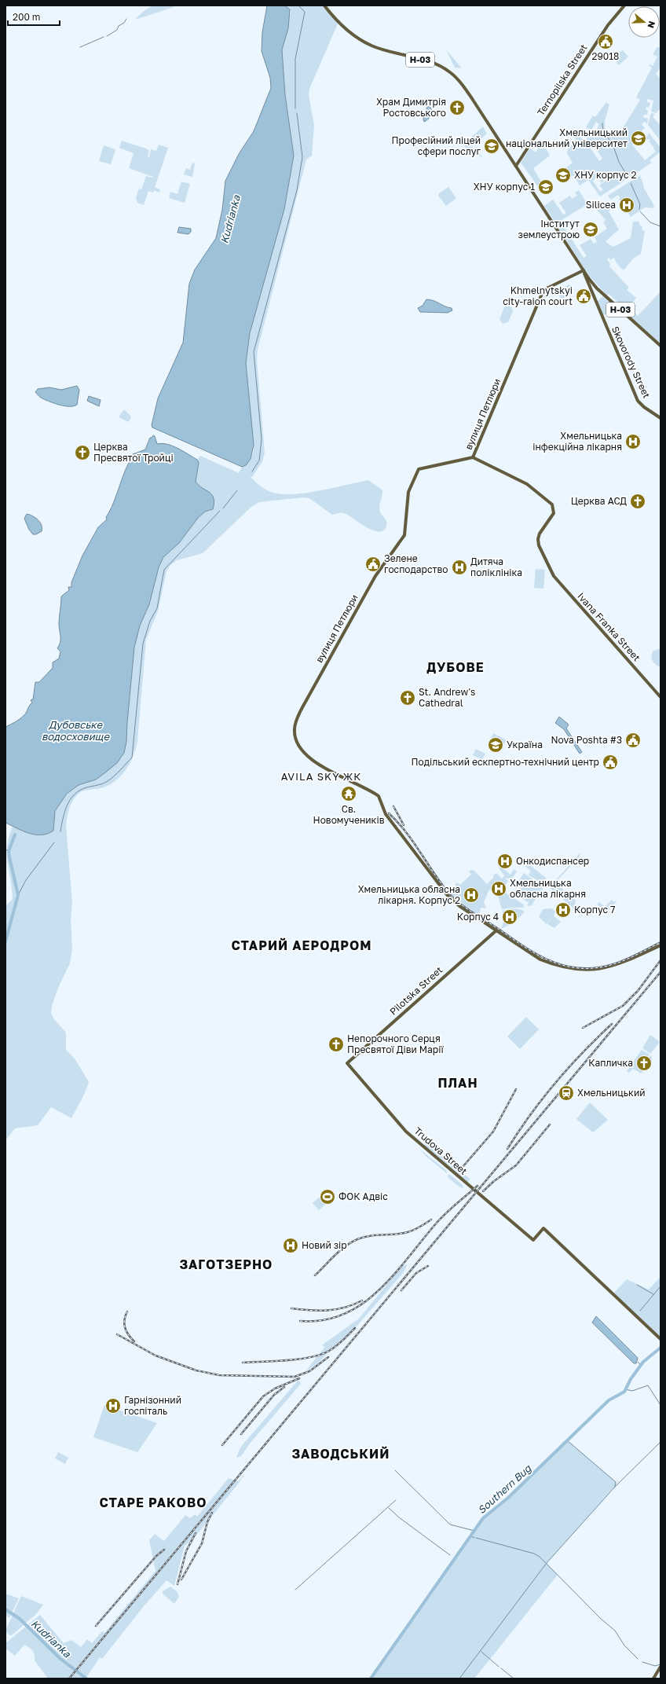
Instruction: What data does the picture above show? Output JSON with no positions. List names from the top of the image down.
{
  "streets": {
    "main road": [
      "Н-03",
      "Ternopilska Street",
      "Skovorody Street",
      "вулиця Петлюри",
      "Ivana Franka Street",
      "Pilotska Street",
      "Trudova Street"
    ]
  },
  "crossings": [
    ["Н-03", "Ternopilska Street"],
    ["Н-03", "Skovorody Street"],
    ["Н-03", "вулиця Петлюри"],
    ["Skovorody Street", "вулиця Петлюри"],
    ["вулиця Петлюри", "Ivana Franka Street"],
    ["вулиця Петлюри", "Pilotska Street"],
    ["Pilotska Street", "Trudova Street"]
  ],
  "districts": [
    "ДУБОВЕ",
    "AVILA SKY ЖК",
    "СТАРИЙ АЕРОДРОМ",
    "ПЛАН",
    "ЗАГОТЗЕРНО",
    "ЗАВОДСЬКИЙ",
    "СТАРЕ РАКОВО"
  ],
  "water": ["Kudrianka", "Дубовське водосховище", "Southern Bug"],
  "places": {
    "public building": [
      "29018",
      "Khmelnytskyi city-raion court",
      "Зелене господарство",
      "Nova Poshta #3",
      "Подільський ескпертно-технічний центр"
    ],
    "church": [
      "Храм Димитрія Ростовського",
      "Церква Пресвятої Тройці",
      "Церква АСД",
      "St. Andrew's Cathedral",
      "Непорочного Серця Пресвятої Діви Марії",
      "Капличка"
    ],
    "school or university": [
      "Хмельницький національний університет",
      "Професійний ліцей сфери послуг",
      "ХНУ корпус 2",
      "ХНУ корпус 1",
      "Інститут землеустрою",
      "Україна"
    ],
    "hospital": [
      "Silicea",
      "Хмельницька інфекційна лікарня",
      "Дитяча поліклініка",
      "Онкодиспансер",
      "Хмельницька обласна лікарня",
      "Хмельницька обласна лікарня. Корпус 2",
      "Корпус 7",
      "Корпус 4",
      "Новий зір",
      "Гарнізонний госпіталь"
    ],
    "temple": ["Св. Новомучеників"],
    "station": ["Хмельницький"],
    "sports": ["ФОК Адвіс"]
  },
  "scale_bar": "200 m",
  "north": "right"
}
